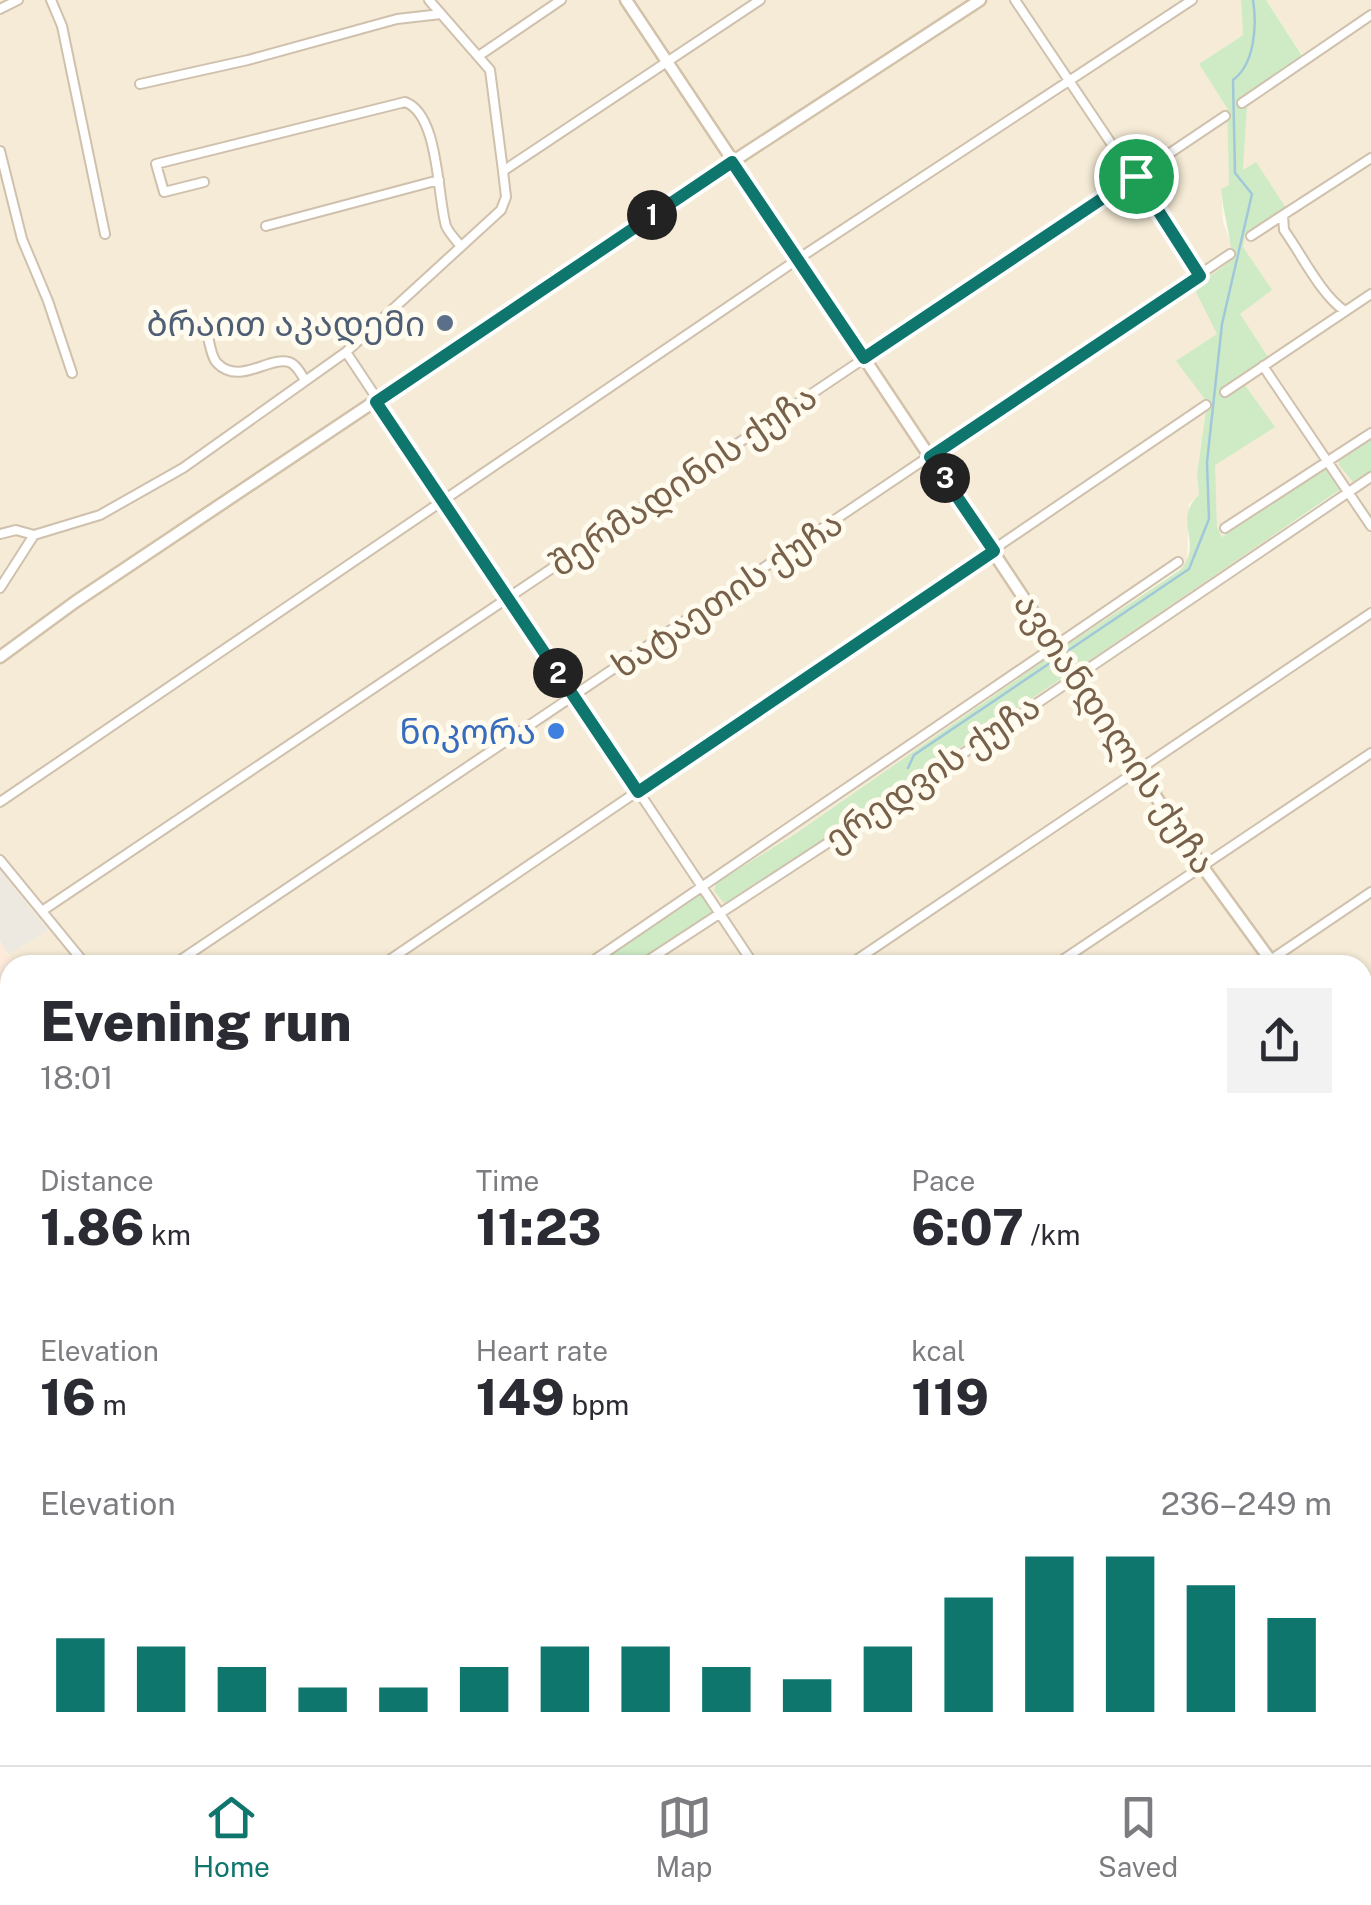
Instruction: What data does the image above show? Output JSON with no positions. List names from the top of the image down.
{
  "streets": {
    "street": [
      "შერმადინის ქუჩა",
      "ხატაეთის ქუჩა",
      "ავთანდილის ქუჩა",
      "ერედვის ქუჩა"
    ]
  },
  "crossings": [
    ["შერმადინის ქუჩა", "ავთანდილის ქუჩა"],
    ["ხატაეთის ქუჩა", "ავთანდილის ქუჩა"],
    ["ავთანდილის ქუჩა", "ერედვის ქუჩა"]
  ],
  "places": ["ბრაით აკადემი", "ნიკორა"],
  "page": {
    "pins": ["1", "3", "2"],
    "heading": ["Evening run", "18:01"],
    "stats": [
      ["Distance", "1.86 km"],
      ["Time", "11:23"],
      ["Pace", "6:07 /km"],
      ["Elevation", "16 m"],
      ["Heart rate", "149 bpm"],
      ["kcal", "119"]
    ],
    "chart": ["Elevation", "236–249 m"],
    "tabs": ["Home", "Map", "Saved"]
  }
}
